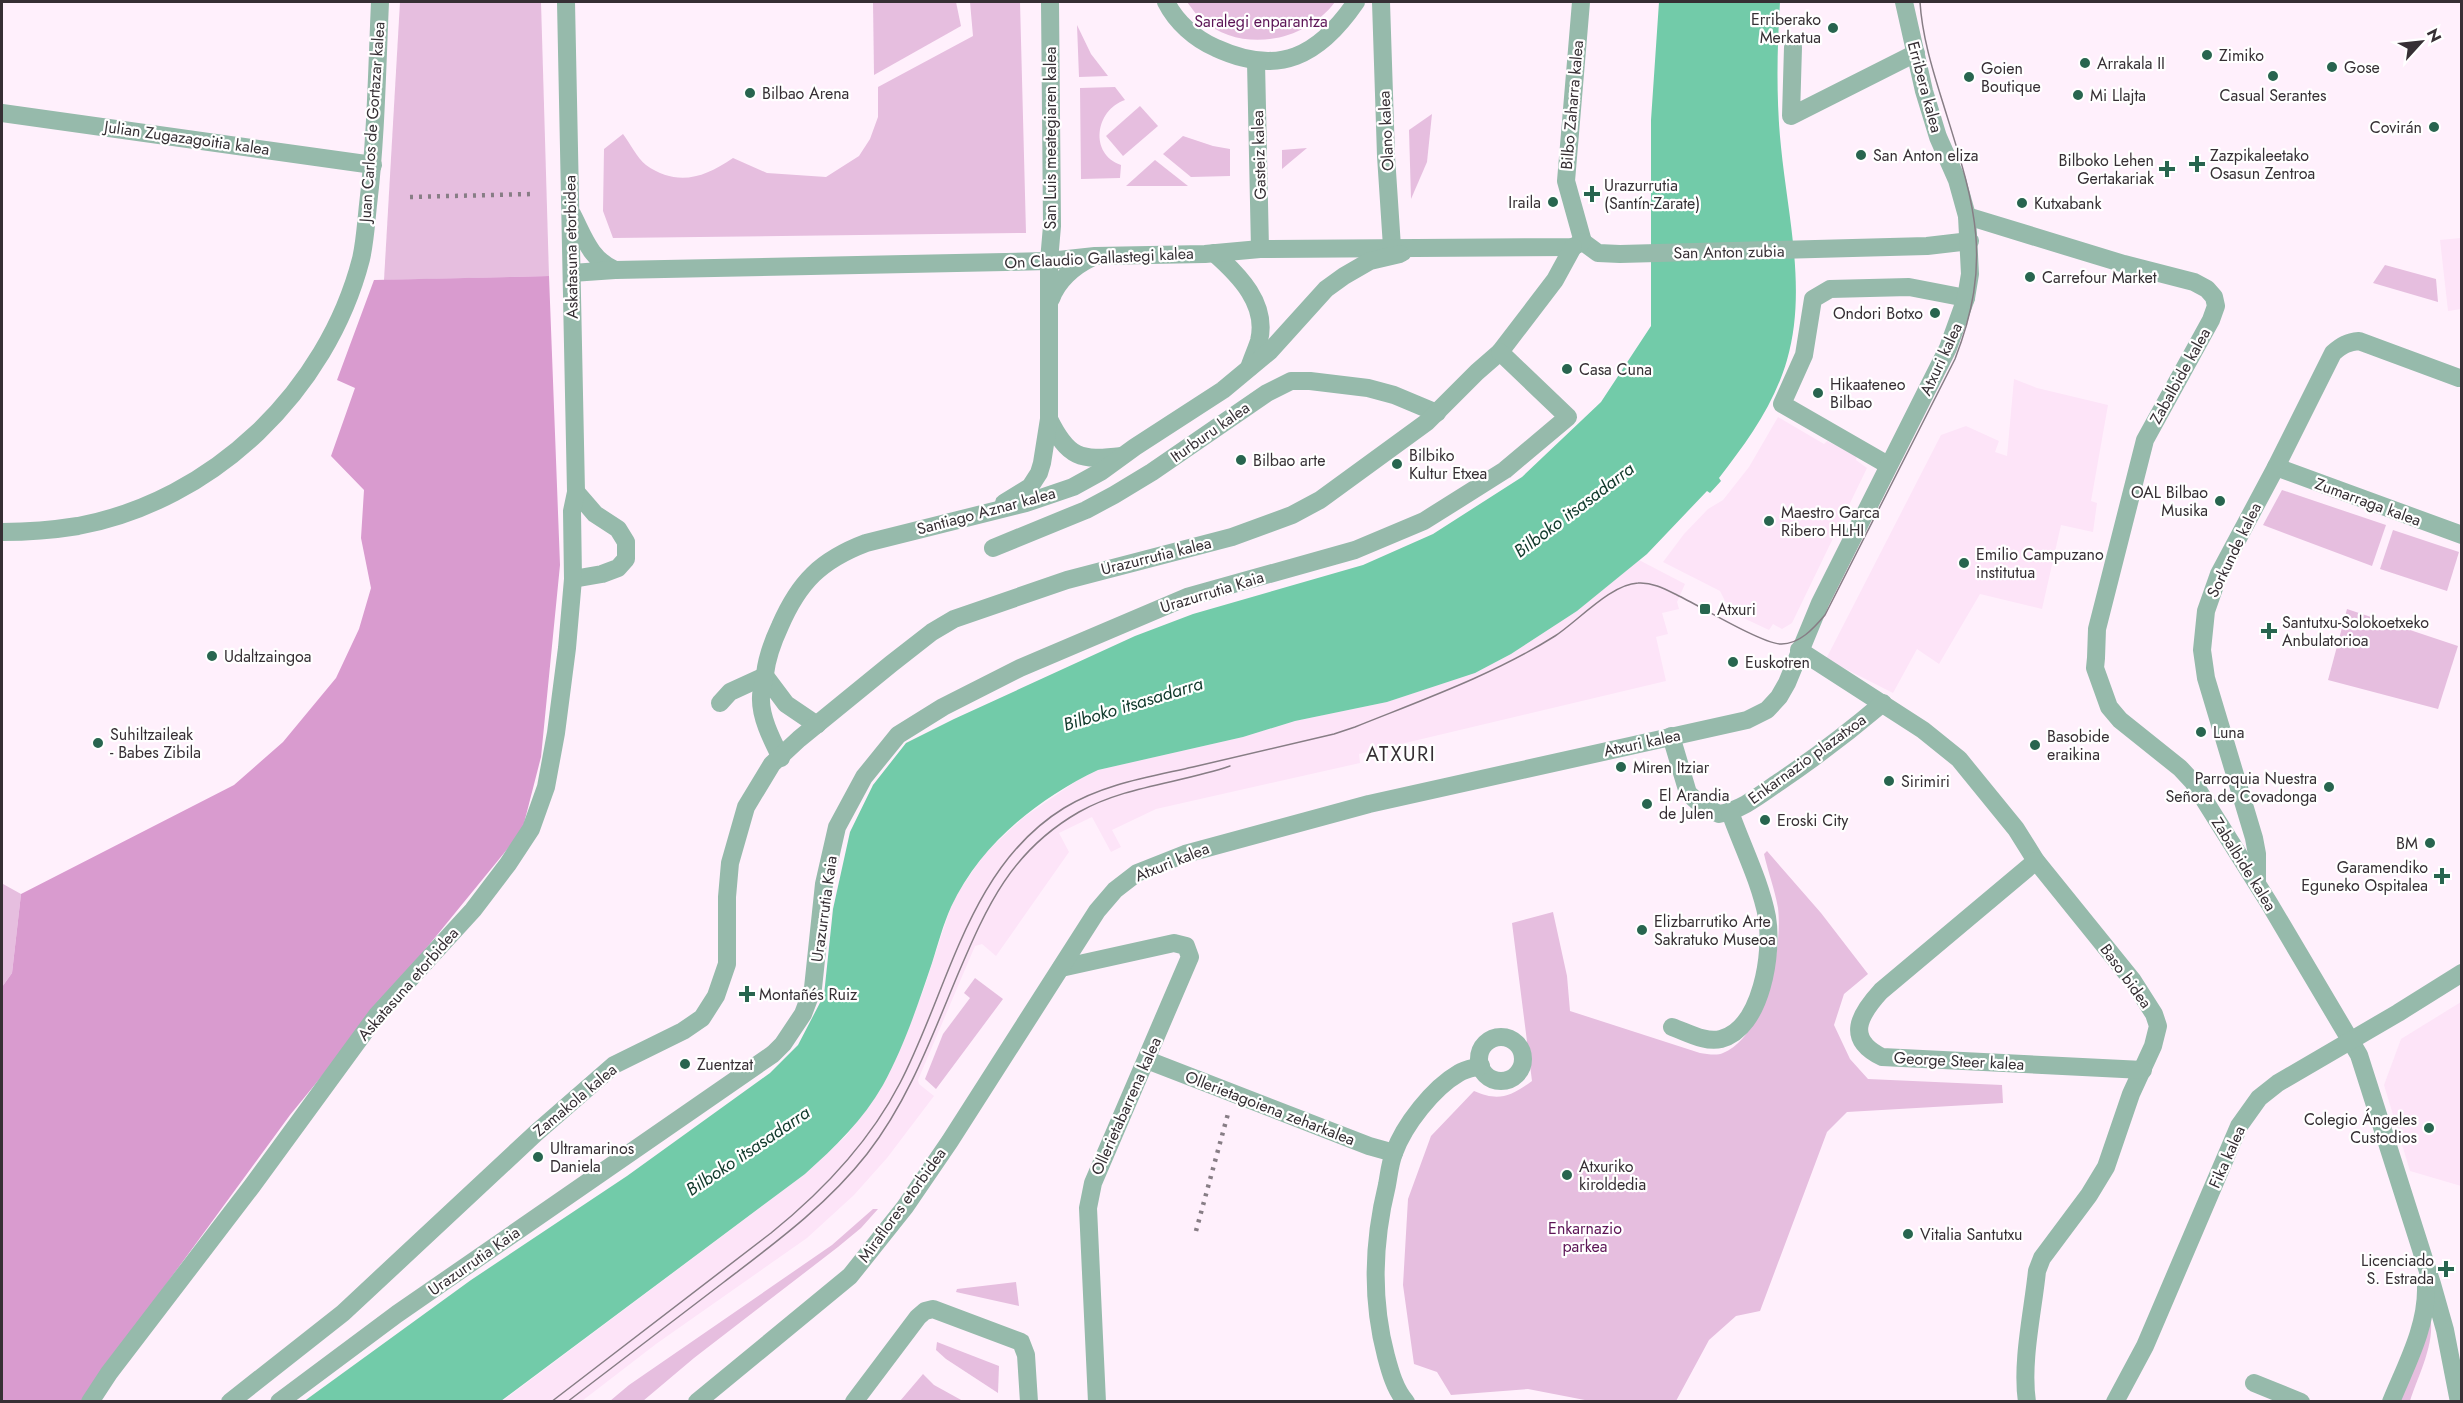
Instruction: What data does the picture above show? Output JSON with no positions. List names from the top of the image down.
{
  "streets": {
    "street": [
      "Erribera kalea",
      "Bilbo Zaharra kalea",
      "Juan Carlos de Gortazar kalea",
      "Olano kalea",
      "Julian Zugazagoitia kalea",
      "San Luis meategiaren kalea",
      "Gasteiz kalea",
      "Askatasuna etorbidea",
      "San Anton zubia",
      "On Claudio Gallastegi kalea",
      "Atxuri kalea",
      "Zabalbide kalea",
      "Iturburu kalea",
      "Zumarraga kalea",
      "Santiago Aznar kalea",
      "Sorkunde kalea",
      "Urazurrutia kalea",
      "Urazurrutia Kaia",
      "Enkarnazio plazatxoa",
      "Baso bidea",
      "George Steer kalea",
      "Zamakola kalea",
      "Ollerietabarrena kalea",
      "Ollerietagoiena zeharkalea",
      "Fika kalea",
      "Miraflores etorbidea"
    ]
  },
  "crossings": [
    ["Erribera kalea", "San Anton zubia"],
    ["Erribera kalea", "Atxuri kalea"],
    ["Erribera kalea", "Zabalbide kalea"],
    ["Bilbo Zaharra kalea", "On Claudio Gallastegi kalea"],
    ["Bilbo Zaharra kalea", "Urazurrutia kalea"],
    ["Juan Carlos de Gortazar kalea", "Julian Zugazagoitia kalea"],
    ["Olano kalea", "On Claudio Gallastegi kalea"],
    ["Olano kalea", "Santiago Aznar kalea"],
    ["San Luis meategiaren kalea", "On Claudio Gallastegi kalea"],
    ["San Luis meategiaren kalea", "Santiago Aznar kalea"],
    ["Gasteiz kalea", "On Claudio Gallastegi kalea"],
    ["Askatasuna etorbidea", "On Claudio Gallastegi kalea"],
    ["San Anton zubia", "On Claudio Gallastegi kalea"],
    ["San Anton zubia", "Atxuri kalea"],
    ["On Claudio Gallastegi kalea", "Santiago Aznar kalea"],
    ["On Claudio Gallastegi kalea", "Urazurrutia kalea"],
    ["Atxuri kalea", "Enkarnazio plazatxoa"],
    ["Atxuri kalea", "Baso bidea"],
    ["Atxuri kalea", "Ollerietabarrena kalea"],
    ["Atxuri kalea", "Miraflores etorbidea"],
    ["Zabalbide kalea", "Sorkunde kalea"],
    ["Zabalbide kalea", "Fika kalea"],
    ["Iturburu kalea", "Urazurrutia kalea"],
    ["Zumarraga kalea", "Sorkunde kalea"],
    ["Santiago Aznar kalea", "Zamakola kalea"],
    ["Urazurrutia kalea", "Urazurrutia Kaia"],
    ["Urazurrutia kalea", "Zamakola kalea"],
    ["Enkarnazio plazatxoa", "Baso bidea"],
    ["Baso bidea", "George Steer kalea"],
    ["Ollerietabarrena kalea", "Ollerietagoiena zeharkalea"],
    ["Ollerietabarrena kalea", "Miraflores etorbidea"]
  ],
  "districts": ["ATXURI"],
  "water": ["Bilboko itsasadarra"],
  "parks": ["Saralegi enparantza", "Enkarnazio parkea"],
  "places": {
    "other": [
      "Erriberako Merkatua",
      "Zimiko",
      "Arrakala II",
      "Gose",
      "Casual Serantes",
      "Goien Boutique",
      "Bilbao Arena",
      "Mi Llajta",
      "Covirán",
      "San Anton eliza",
      "Iraila",
      "Kutxabank",
      "Carrefour Market",
      "Ondori Botxo",
      "Casa Cuna",
      "Hikaateneo Bilbao",
      "Bilbao arte",
      "Bilbiko Kultur Etxea",
      "OAL Bilbao Musika",
      "Maestro Garca Ribero HLHI",
      "Emilio Campuzano institutua",
      "Udaltzaingoa",
      "Euskotren",
      "Luna",
      "Suhiltzaileak - Babes Zibila",
      "Basobide eraikina",
      "Miren Itziar",
      "Sirimiri",
      "Parroquia Nuestra Señora de Covadonga",
      "El Arandia de Julen",
      "Eroski City",
      "BM",
      "Elizbarrutiko Arte Sakratuko Museoa",
      "Zuentzat",
      "Colegio Ángeles Custodios",
      "Ultramarinos Daniela",
      "Atxuriko kiroldedia",
      "Vitalia Santutxu"
    ],
    "health": [
      "Zazpikaleetako Osasun Zentroa",
      "Bilboko Lehen Gertakariak",
      "Urazurrutia (Santín-Zarate)",
      "Santutxu-Solokoetxeko Anbulatorioa",
      "Garamendiko Eguneko Ospitalea",
      "Montañés Ruiz",
      "Licenciado S. Estrada"
    ],
    "transit": ["Atxuri"]
  },
  "north": "top right"
}
